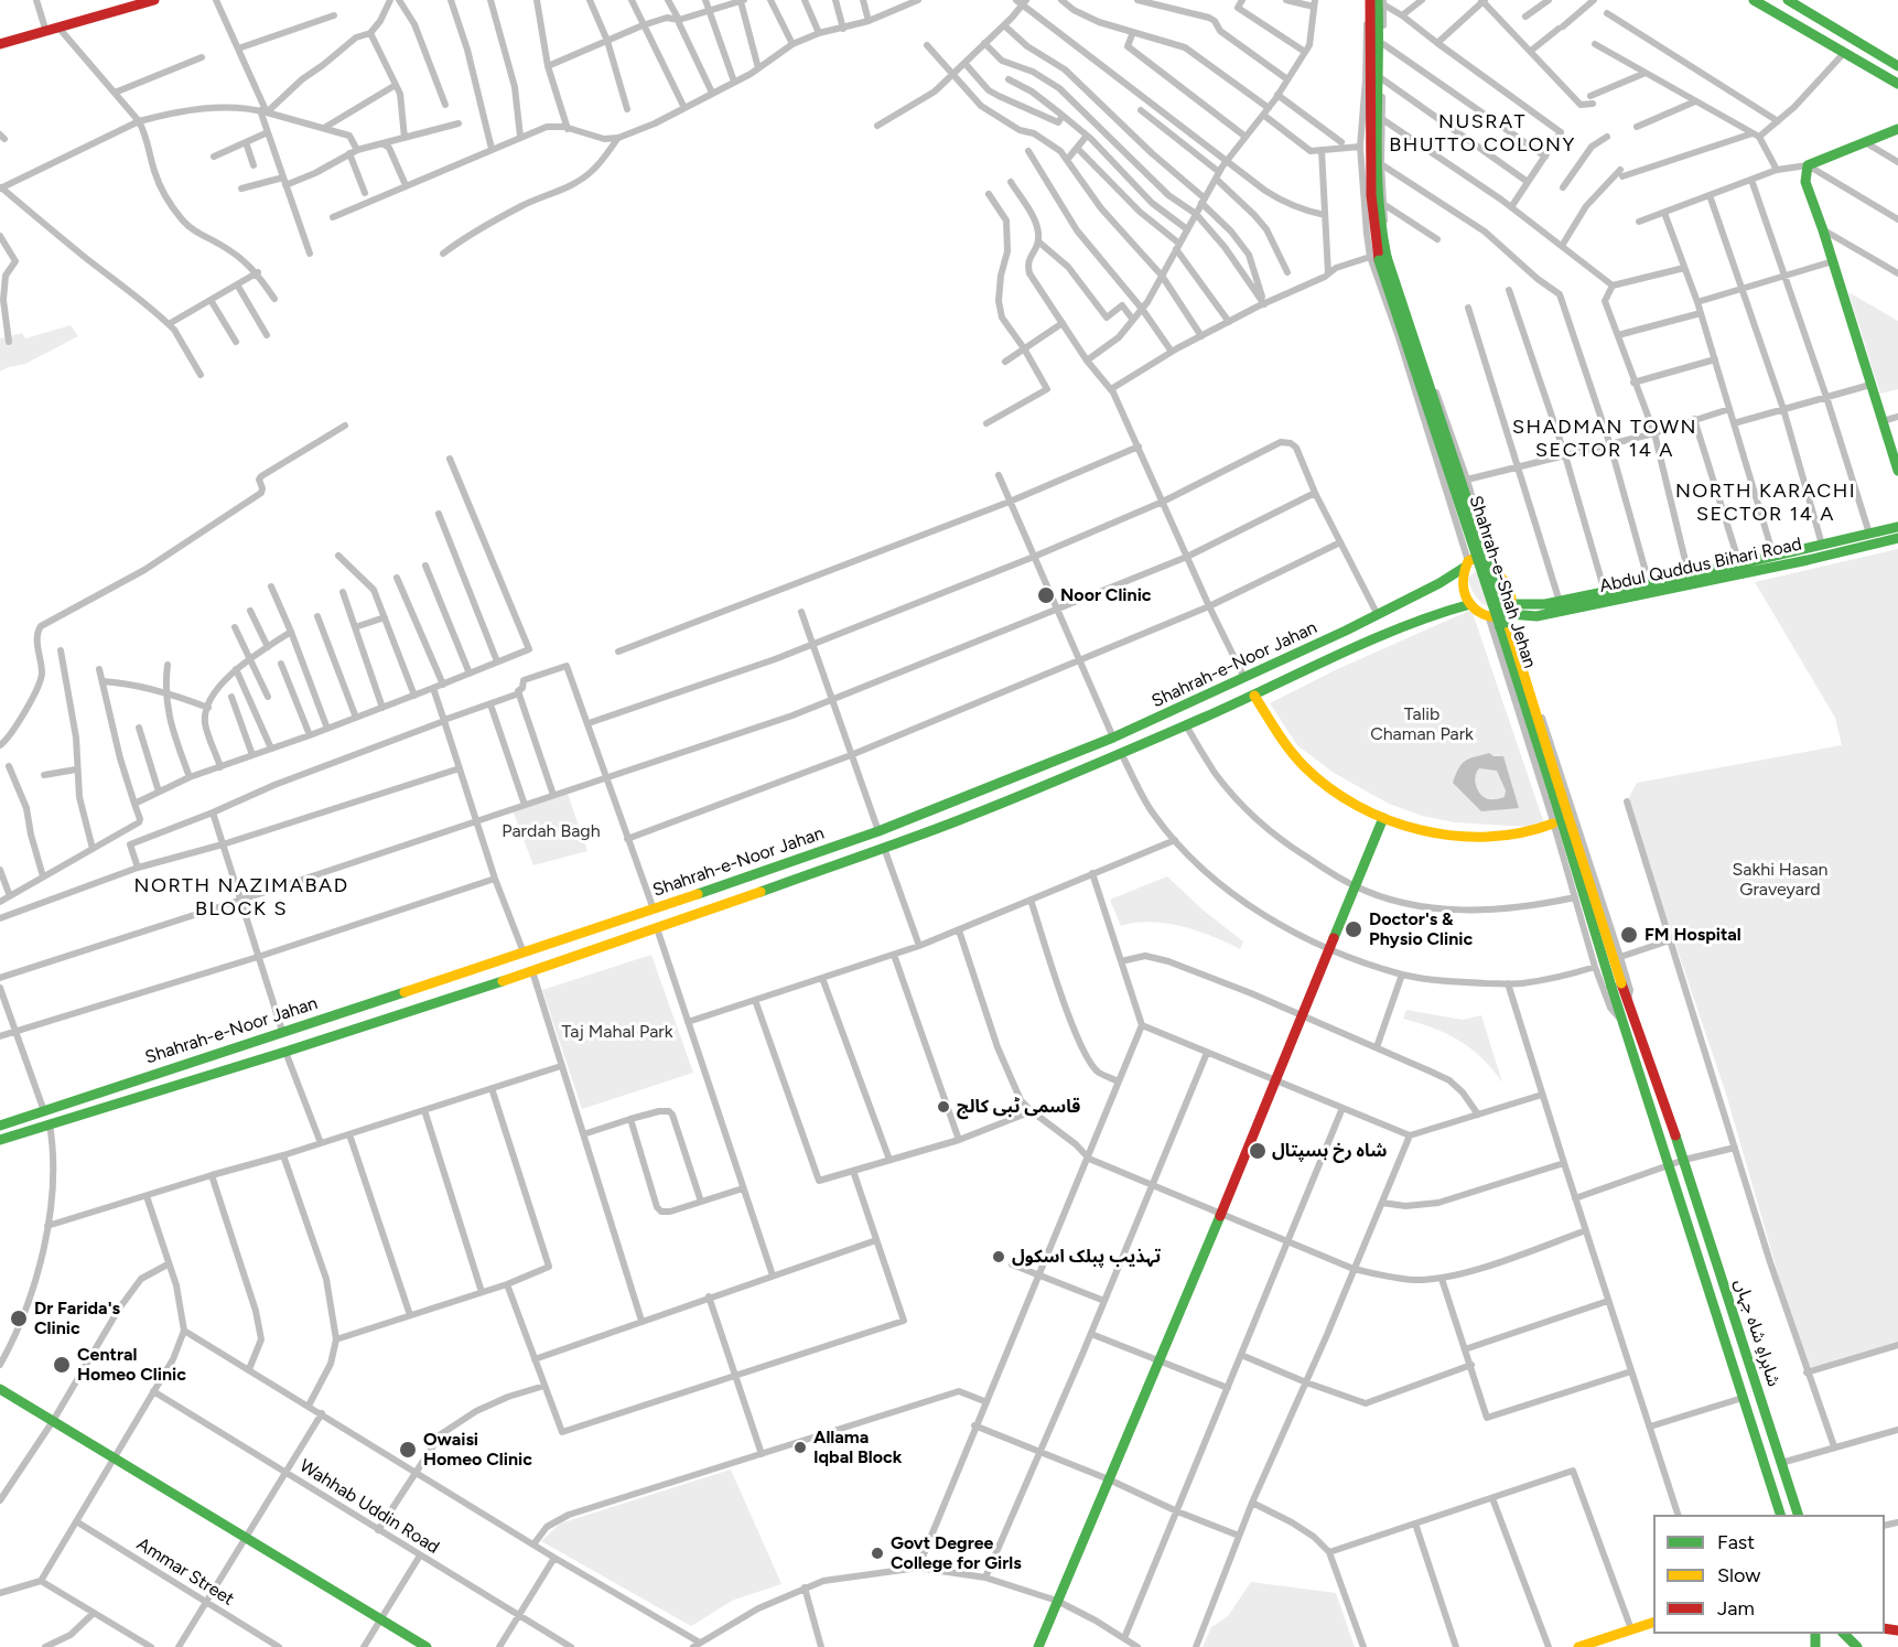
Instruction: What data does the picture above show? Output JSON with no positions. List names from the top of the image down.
{
  "streets": {
    "main road": [
      "Abdul Quddus Bihari Road",
      "Shahrah-e-Shah Jehan",
      "Shahrah-e-Noor Jahan",
      "شاہراہِ شاہ جہاں"
    ],
    "street": ["Wahhab Uddin Road", "Ammar Street"]
  },
  "crossings": [
    ["Abdul Quddus Bihari Road", "Shahrah-e-Noor Jahan"],
    ["Shahrah-e-Shah Jehan", "شاہراہِ شاہ جہاں"]
  ],
  "districts": [
    "NUSRAT BHUTTO COLONY",
    "SHADMAN TOWN SECTOR 14 A",
    "NORTH KARACHI SECTOR 14 A",
    "NORTH NAZIMABAD BLOCK S"
  ],
  "parks": [
    "Talib Chaman Park",
    "Pardah Bagh",
    "Sakhi Hasan Graveyard",
    "Taj Mahal Park"
  ],
  "places": [
    "Noor Clinic",
    "Doctor's & Physio Clinic",
    "FM Hospital",
    "قاسمی ٹبی کالج",
    "شاہ رخ ہسپتال",
    "تہذیب پبلک اسکول",
    "Dr Farida's Clinic",
    "Central Homeo Clinic",
    "Allama Iqbal Block",
    "Owaisi Homeo Clinic",
    "Govt Degree College for Girls"
  ],
  "legend": ["Fast", "Slow", "Jam"]
}
